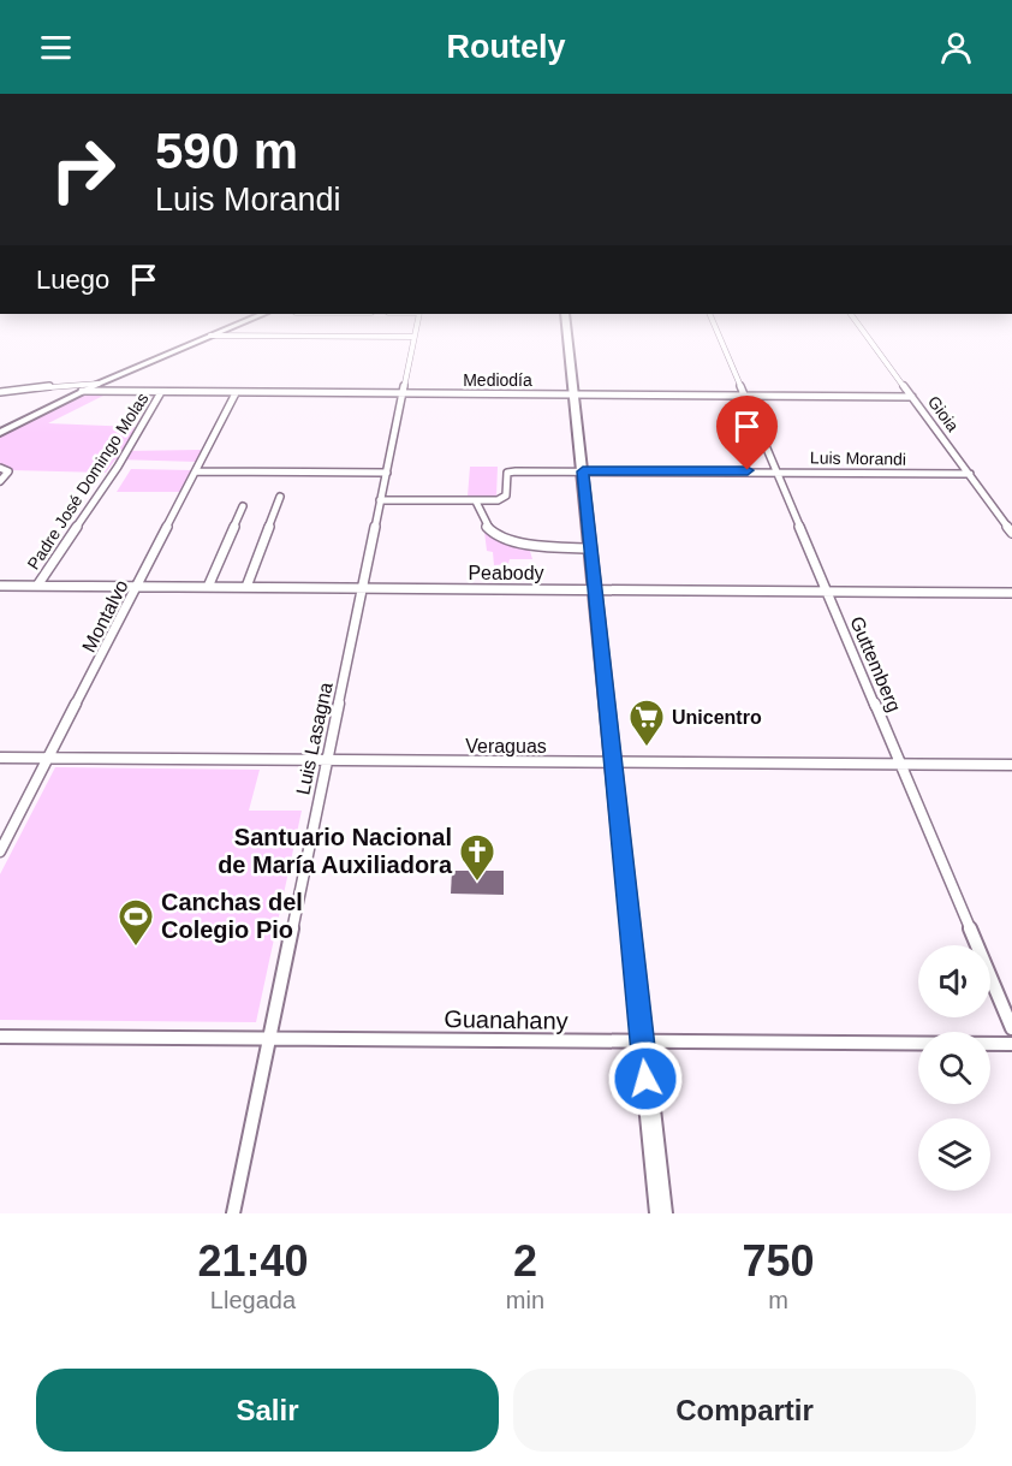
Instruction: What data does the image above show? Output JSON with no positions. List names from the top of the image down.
{
  "streets": {
    "street": [
      "Mediodía",
      "Gioia",
      "Luis Morandi",
      "Padre José Domingo Molas",
      "Peabody",
      "Montalvo",
      "Guttemberg",
      "Luis Lasagna",
      "Veraguas",
      "Guanahany"
    ]
  },
  "crossings": [
    ["Mediodía", "Gioia"],
    ["Mediodía", "Padre José Domingo Molas"],
    ["Mediodía", "Montalvo"],
    ["Mediodía", "Guttemberg"],
    ["Mediodía", "Luis Lasagna"],
    ["Gioia", "Luis Morandi"],
    ["Luis Morandi", "Guttemberg"],
    ["Luis Morandi", "Luis Lasagna"],
    ["Padre José Domingo Molas", "Peabody"],
    ["Peabody", "Montalvo"],
    ["Peabody", "Guttemberg"],
    ["Peabody", "Luis Lasagna"],
    ["Montalvo", "Veraguas"],
    ["Guttemberg", "Veraguas"],
    ["Luis Lasagna", "Veraguas"],
    ["Luis Lasagna", "Guanahany"]
  ],
  "places": {
    "supermarket": ["Unicentro"],
    "church": ["Santuario Nacional de María Auxiliadora"],
    "sports": ["Canchas del Colegio Pio"]
  },
  "page": {
    "header": "Routely",
    "turn": ["590 m", "Luis Morandi"],
    "then": "Luego",
    "eta": [
      "21:40",
      "Llegada",
      "2",
      "min",
      "750",
      "m"
    ],
    "buttons": ["Salir", "Compartir"]
  }
}
